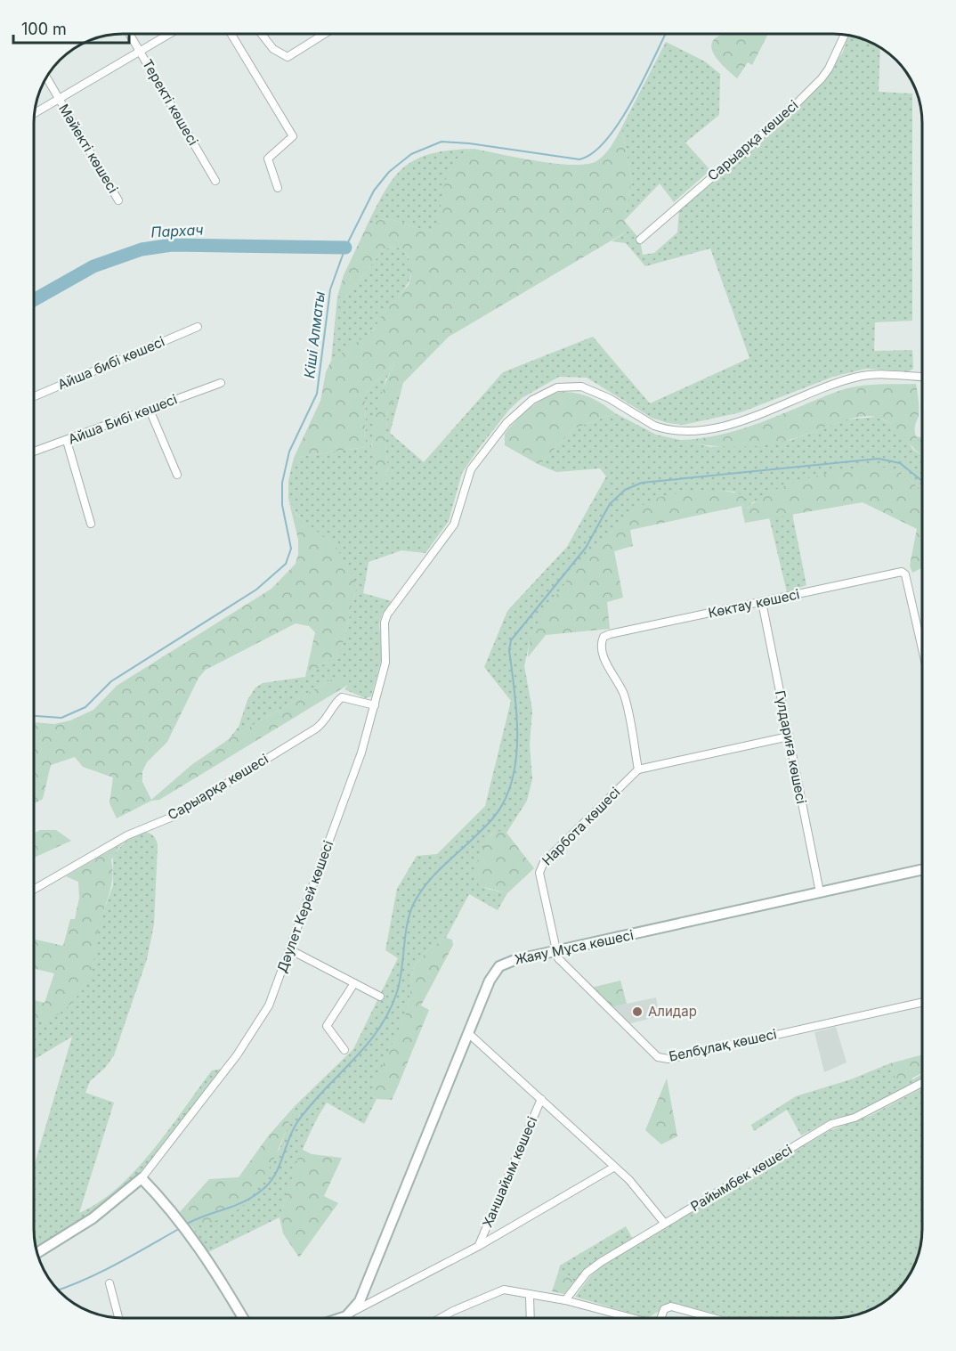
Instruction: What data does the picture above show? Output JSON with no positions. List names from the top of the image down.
{
  "streets": {
    "street": [
      "Теректі көшесі",
      "Сарыарқа көшесі",
      "Мәйекті көшесі",
      "Айша бибі көшесі",
      "Айша Бибі көшесі",
      "Көктау көшесі",
      "Гүлдариға көшесі",
      "Нарбота көшесі",
      "Дәулет Керей көшесі",
      "Жаяу Мұса көшесі",
      "Белбұлақ көшесі",
      "Ханшайым көшесі",
      "Райымбек көшесі"
    ]
  },
  "crossings": [
    ["Сарыарқа көшесі", "Дәулет Керей көшесі"],
    ["Көктау көшесі", "Гүлдариға көшесі"],
    ["Көктау көшесі", "Нарбота көшесі"],
    ["Гүлдариға көшесі", "Жаяу Мұса көшесі"],
    ["Нарбота көшесі", "Жаяу Мұса көшесі"],
    ["Нарбота көшесі", "Белбұлақ көшесі"],
    ["Жаяу Мұса көшесі", "Белбұлақ көшесі"],
    ["Жаяу Мұса көшесі", "Ханшайым көшесі"]
  ],
  "water": ["Пархач", "Кіші Алматы"],
  "places": ["Алидар"],
  "scale_bar": "100 m"
}
